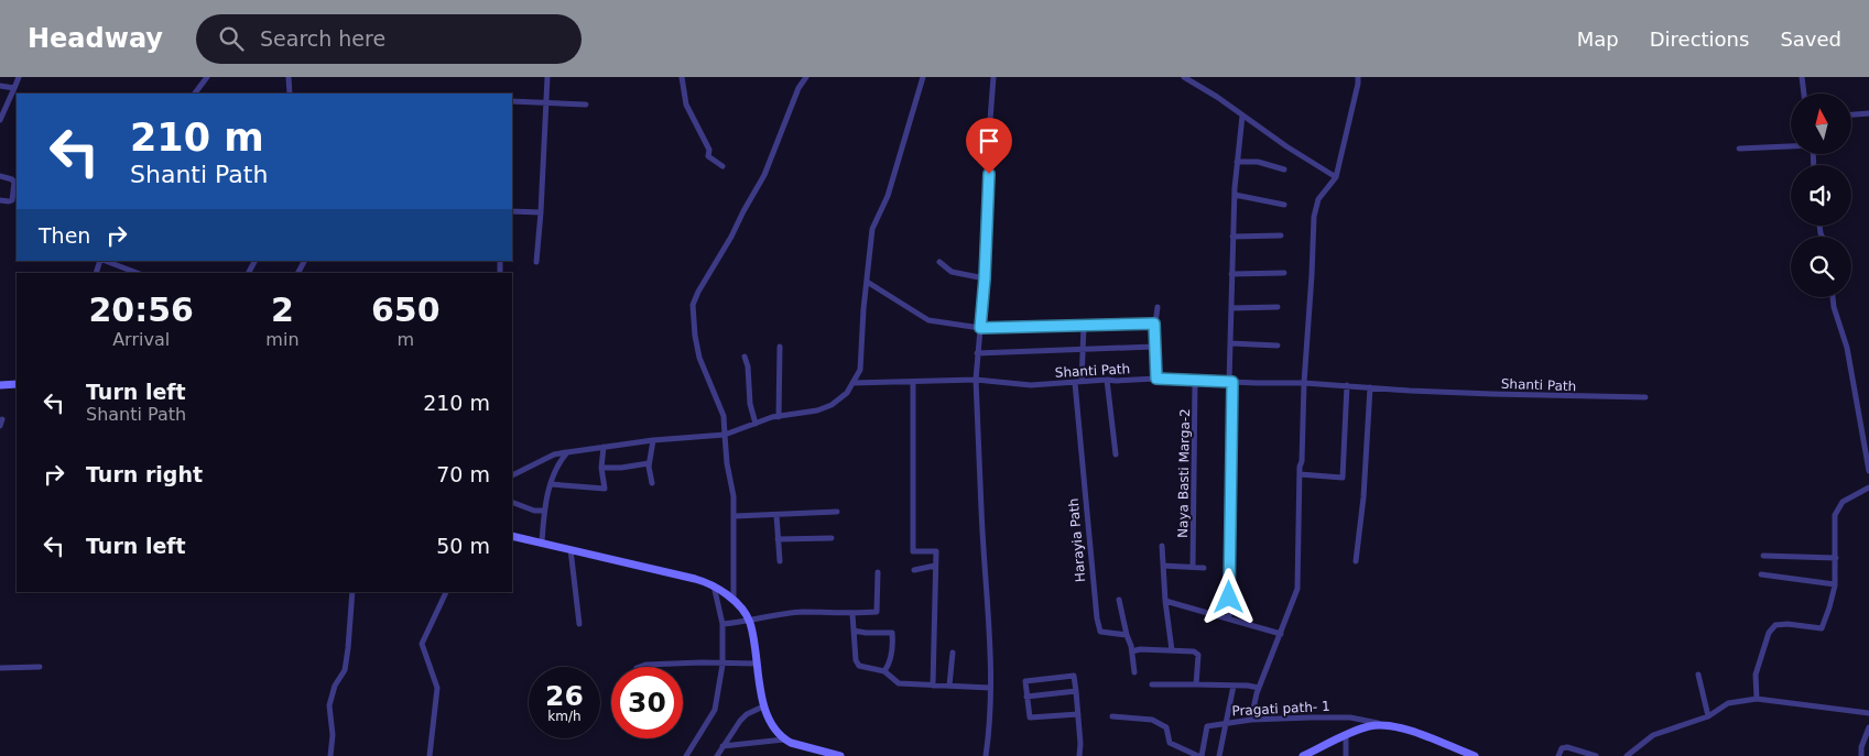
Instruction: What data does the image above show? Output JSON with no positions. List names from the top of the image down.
{
  "streets": {
    "street": [
      "Shanti Path",
      "Naya Basti Marga-2",
      "Harayia Path",
      "Pragati path- 1"
    ]
  },
  "crossings": [
    ["Shanti Path", "Naya Basti Marga-2"],
    ["Shanti Path", "Harayia Path"]
  ],
  "north": "top",
  "page": {
    "header": "Headway",
    "search": "Search here",
    "nav": ["Map", "Directions", "Saved"],
    "turn": ["210 m", "Shanti Path"],
    "then": "Then",
    "eta": [
      "20:56",
      "Arrival",
      "2",
      "min",
      "650",
      "m"
    ],
    "list": [
      {
        "name": "Turn left",
        "note": "Shanti Path",
        "value": "210 m"
      },
      {
        "name": "Turn right",
        "value": "70 m"
      },
      {
        "name": "Turn left",
        "value": "50 m"
      }
    ],
    "speed": "26 km/h",
    "limit": "30"
  }
}
